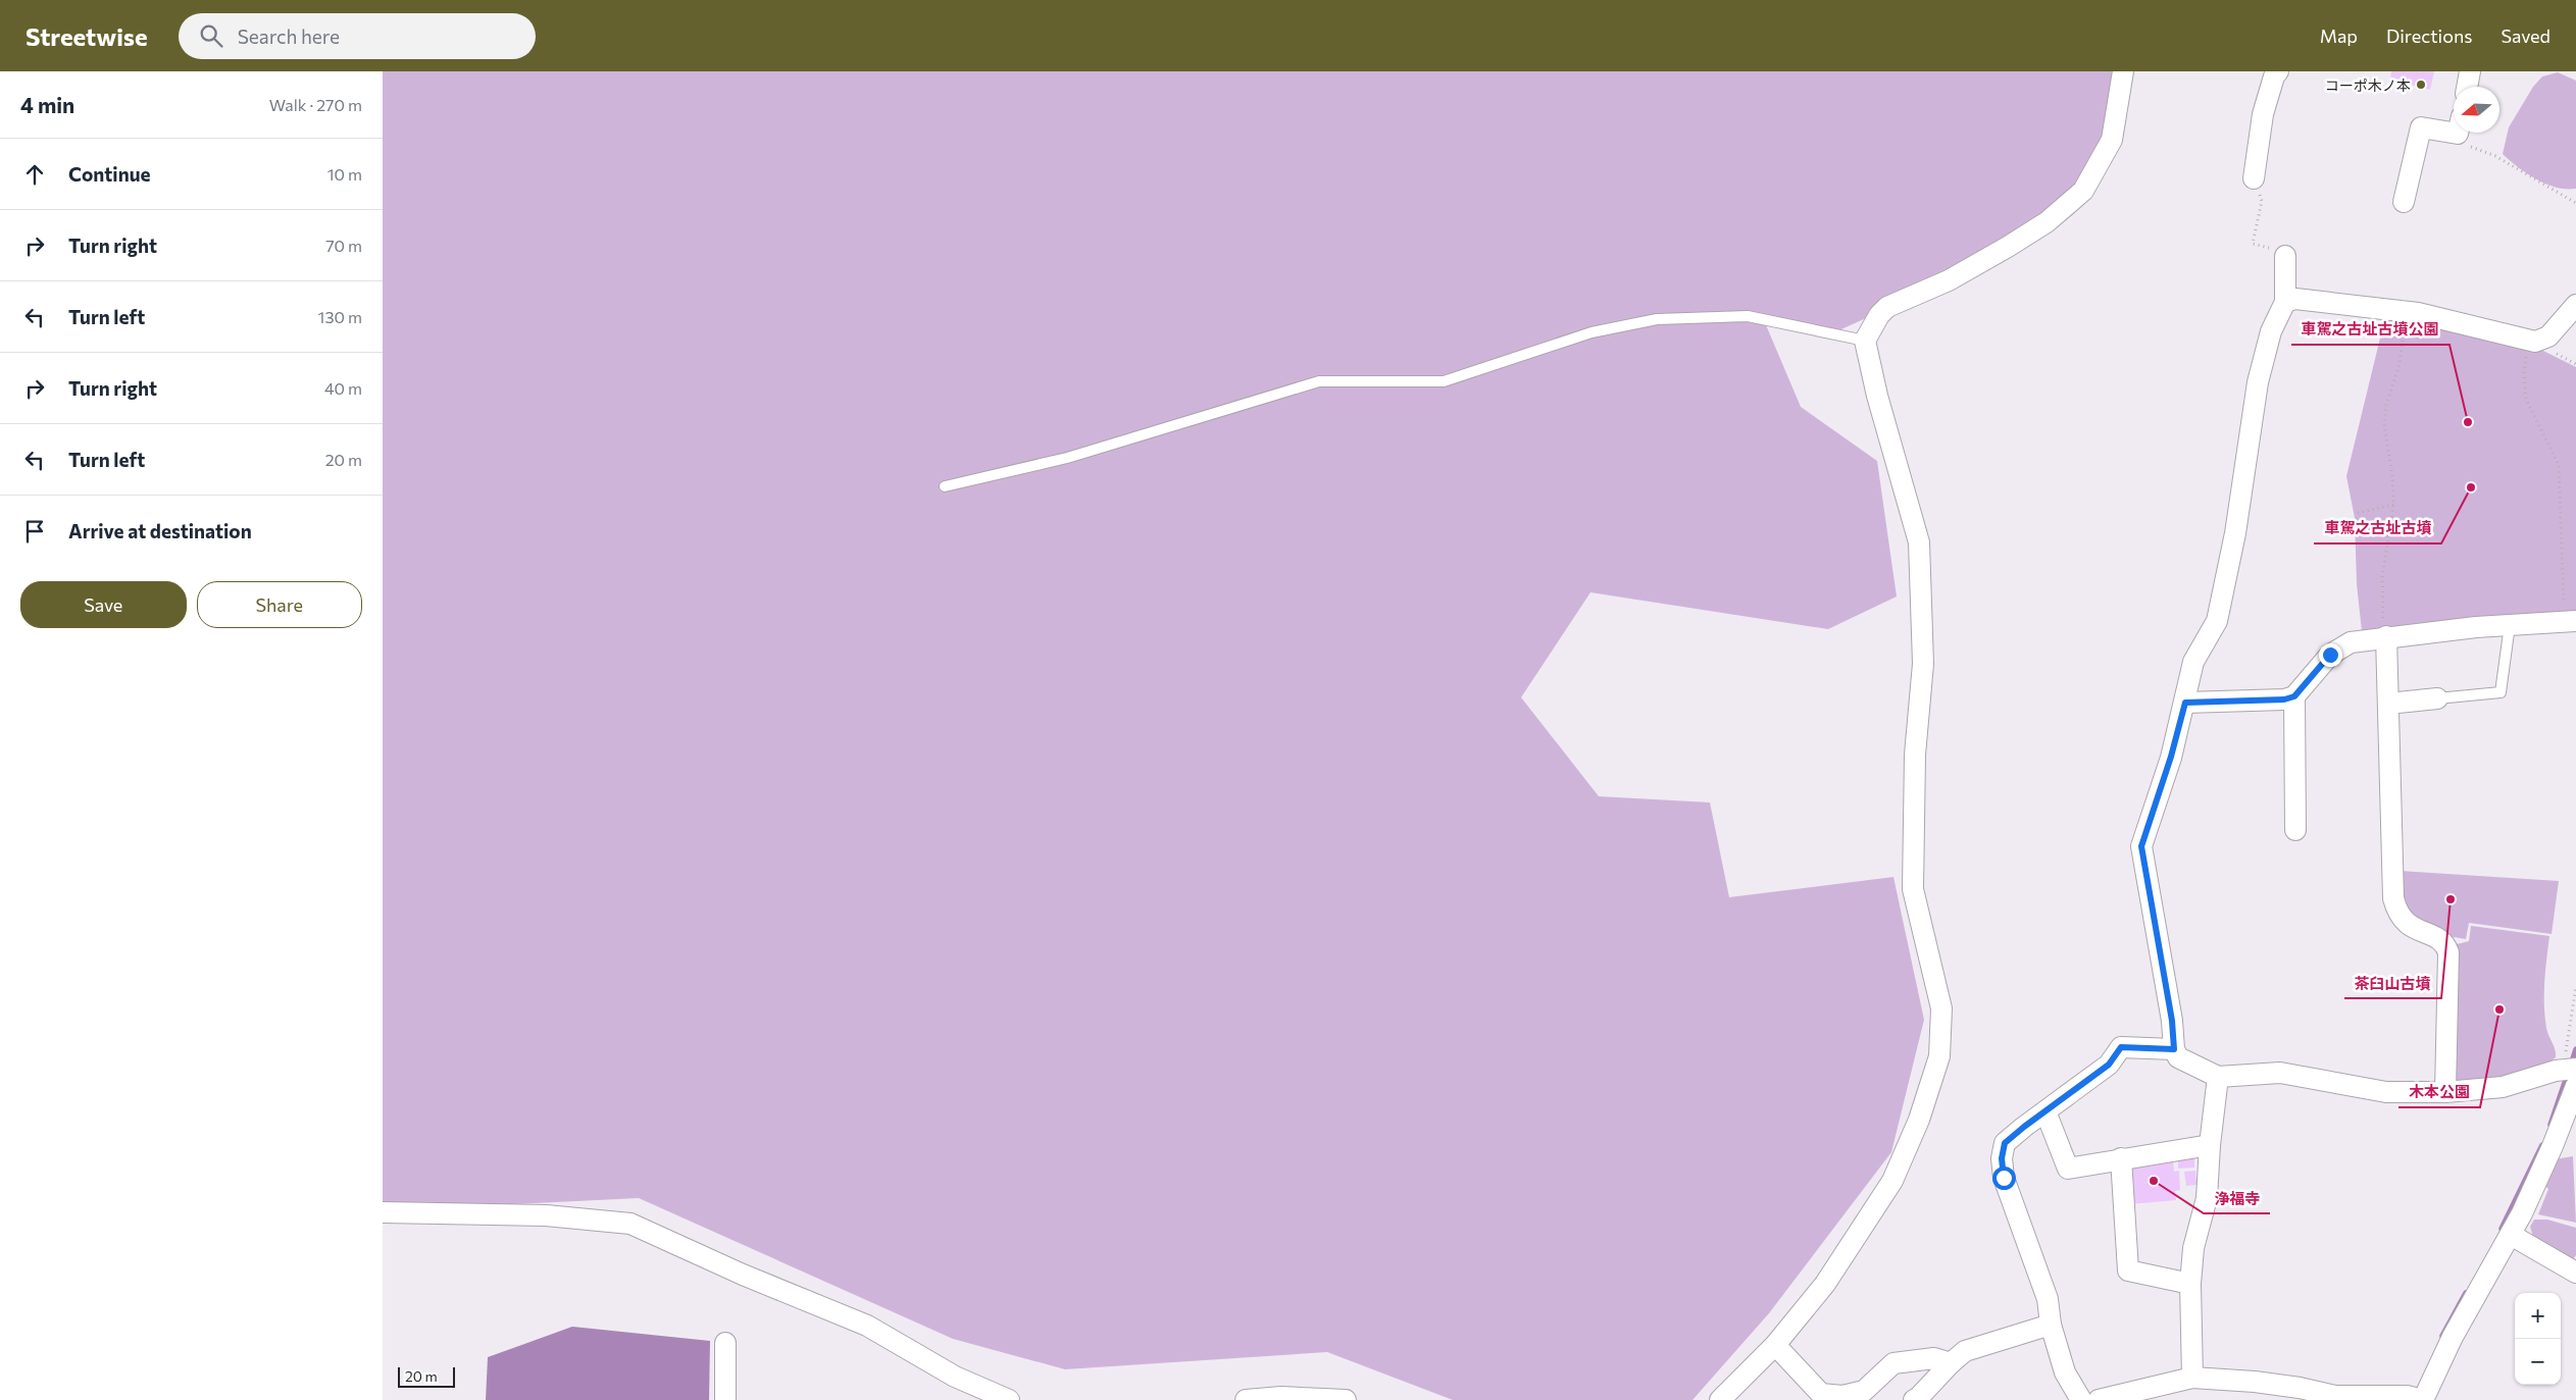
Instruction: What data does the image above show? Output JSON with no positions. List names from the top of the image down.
{
  "places": [
    "コーポ木ノ本",
    "車駕之古址古墳公園",
    "車駕之古址古墳",
    "茶臼山古墳",
    "木本公園",
    "浄福寺"
  ],
  "scale_bar": "20 m",
  "north": "left",
  "page": {
    "header": "Streetwise",
    "search": "Search here",
    "nav": ["Map", "Directions", "Saved"],
    "heading": ["4 min", "Walk · 270 m"],
    "list": [
      ["Continue", "10 m"],
      ["Turn right", "70 m"],
      ["Turn left", "130 m"],
      ["Turn right", "40 m"],
      ["Turn left", "20 m"],
      "Arrive at destination"
    ],
    "buttons": ["Save", "Share"],
    "map_buttons": ["+", "−"],
    "scale": "20 m"
  }
}
